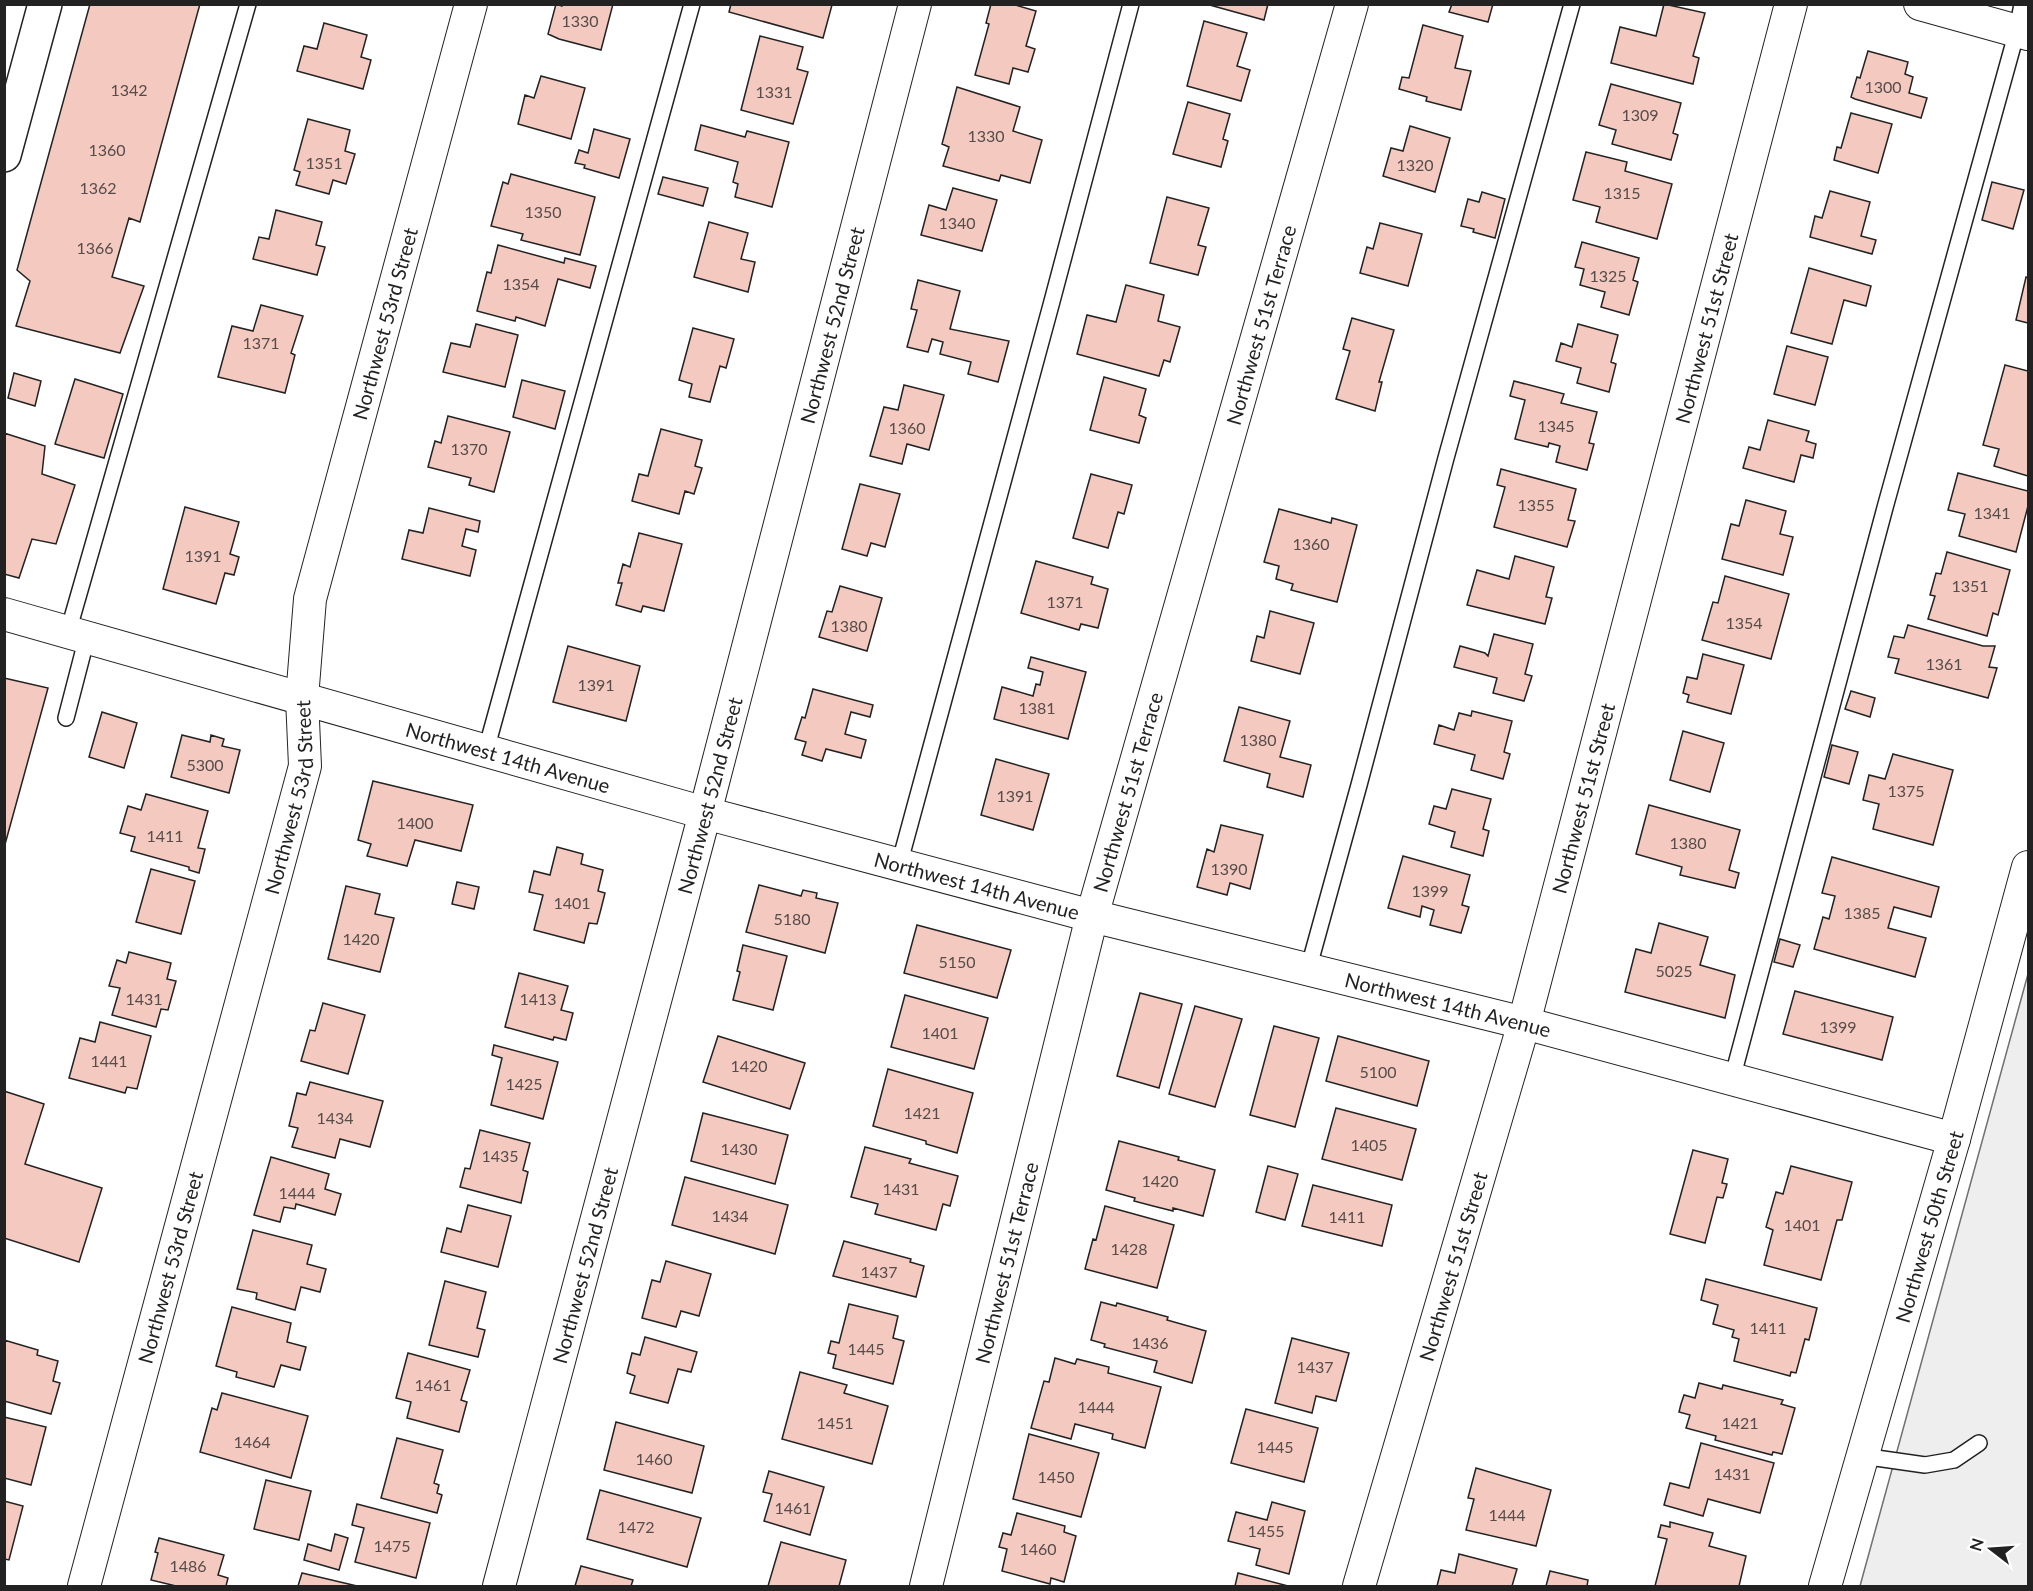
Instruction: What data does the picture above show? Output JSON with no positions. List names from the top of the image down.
{
  "streets": {
    "street": [
      "Northwest 53rd Street",
      "Northwest 51st Terrace",
      "Northwest 52nd Street",
      "Northwest 51st Street",
      "Northwest 14th Avenue",
      "Northwest 50th Street"
    ]
  },
  "crossings": [
    ["Northwest 53rd Street", "Northwest 14th Avenue"],
    ["Northwest 51st Terrace", "Northwest 14th Avenue"],
    ["Northwest 52nd Street", "Northwest 14th Avenue"],
    ["Northwest 51st Street", "Northwest 14th Avenue"],
    ["Northwest 14th Avenue", "Northwest 50th Street"]
  ],
  "house_numbers": [
    "1330",
    "1300",
    "1342",
    "1331",
    "1309",
    "1330",
    "1360",
    "1351",
    "1320",
    "1362",
    "1315",
    "1350",
    "1340",
    "1366",
    "1325",
    "1354",
    "1371",
    "1345",
    "1360",
    "1370",
    "1355",
    "1341",
    "1360",
    "1391",
    "1351",
    "1371",
    "1354",
    "1380",
    "1361",
    "1391",
    "1381",
    "1380",
    "5300",
    "1375",
    "1391",
    "1400",
    "1411",
    "1380",
    "1390",
    "1399",
    "1401",
    "1385",
    "5180",
    "1420",
    "5150",
    "5025",
    "1431",
    "1413",
    "1399",
    "1401",
    "1441",
    "1420",
    "5100",
    "1425",
    "1421",
    "1434",
    "1405",
    "1430",
    "1435",
    "1420",
    "1431",
    "1444",
    "1434",
    "1411",
    "1401",
    "1428",
    "1437",
    "1411",
    "1436",
    "1445",
    "1437",
    "1461",
    "1444",
    "1451",
    "1421",
    "1464",
    "1445",
    "1460",
    "1431",
    "1450",
    "1461",
    "1444",
    "1472",
    "1455",
    "1475",
    "1460",
    "1486"
  ],
  "north": "left"
}
